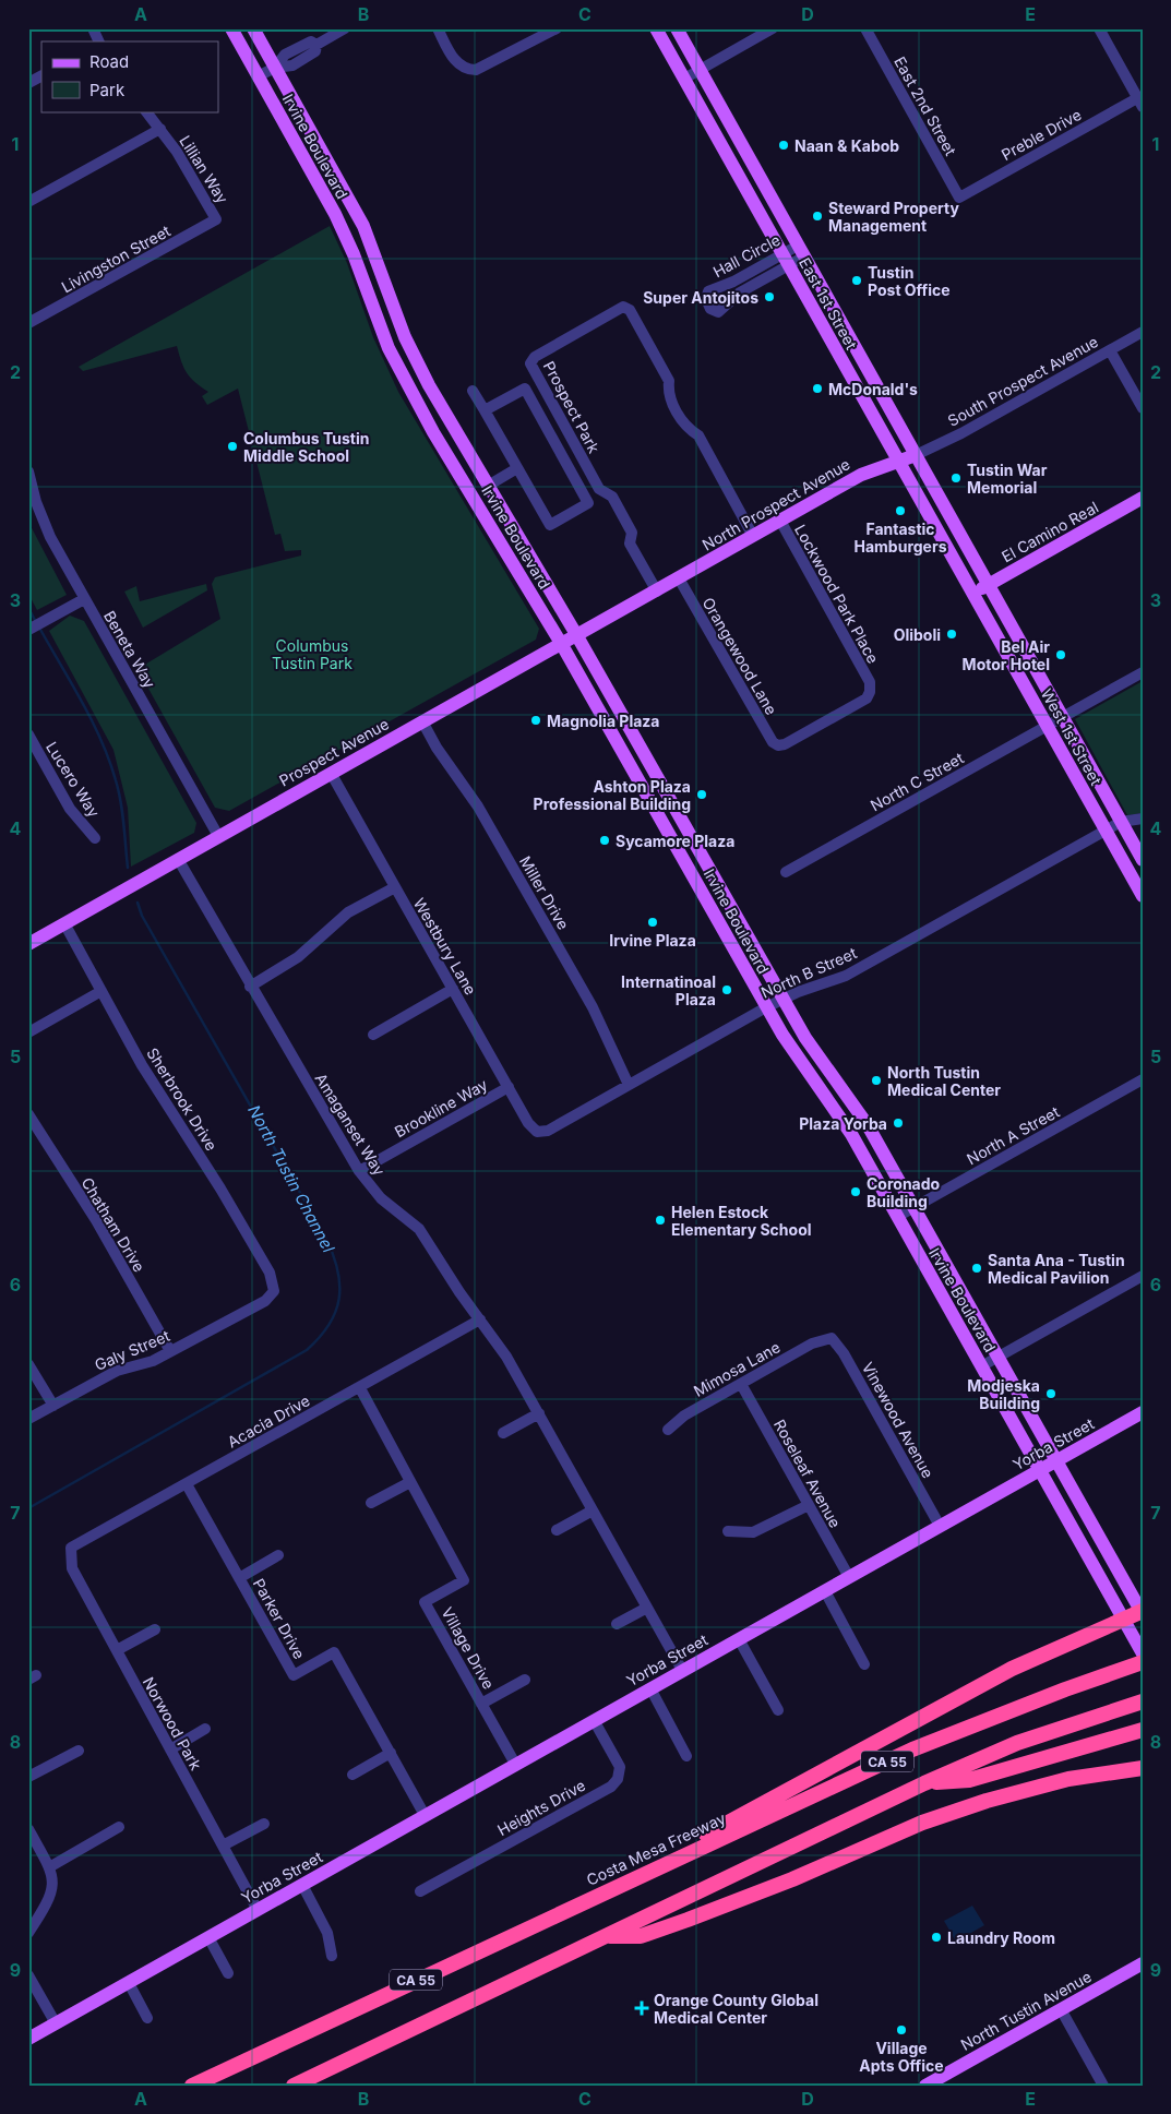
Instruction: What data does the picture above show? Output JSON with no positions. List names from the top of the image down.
{
  "streets": {
    "highway": ["CA 55", "Costa Mesa Freeway"],
    "main road": [
      "Irvine Boulevard",
      "East 1st Street",
      "North Prospect Avenue",
      "El Camino Real",
      "West 1st Street",
      "Prospect Avenue",
      "Yorba Street",
      "North Tustin Avenue"
    ],
    "street": [
      "East 2nd Street",
      "Preble Drive",
      "Lillian Way",
      "Hall Circle",
      "Livingston Street",
      "South Prospect Avenue",
      "Prospect Park",
      "Lockwood Park Place",
      "Beneta Way",
      "Orangewood Lane",
      "Lucero Way",
      "North C Street",
      "Miller Drive",
      "Westbury Lane",
      "North B Street",
      "Sherbrook Drive",
      "Brookline Way",
      "Amaganset Way",
      "North A Street",
      "Chatham Drive",
      "Galy Street",
      "Mimosa Lane",
      "Vinewood Avenue",
      "Acacia Drive",
      "Roseleaf Avenue",
      "Parker Drive",
      "Village Drive",
      "Norwood Park",
      "Heights Drive"
    ]
  },
  "crossings": [
    ["East 2nd Street", "Preble Drive"],
    ["Irvine Boulevard", "Prospect Avenue"],
    ["Irvine Boulevard", "North B Street"],
    ["Irvine Boulevard", "North A Street"],
    ["Irvine Boulevard", "Yorba Street"],
    ["Lillian Way", "Livingston Street"],
    ["Hall Circle", "East 1st Street"],
    ["East 1st Street", "South Prospect Avenue"],
    ["East 1st Street", "North Prospect Avenue"],
    ["East 1st Street", "El Camino Real"],
    ["East 1st Street", "West 1st Street"],
    ["South Prospect Avenue", "North Prospect Avenue"],
    ["Prospect Park", "North Prospect Avenue"],
    ["Prospect Park", "Prospect Avenue"],
    ["North Prospect Avenue", "Lockwood Park Place"],
    ["North Prospect Avenue", "Orangewood Lane"],
    ["North Prospect Avenue", "Prospect Avenue"],
    ["El Camino Real", "West 1st Street"],
    ["Lockwood Park Place", "Orangewood Lane"],
    ["Beneta Way", "Prospect Avenue"],
    ["West 1st Street", "North C Street"],
    ["West 1st Street", "North B Street"],
    ["Prospect Avenue", "Miller Drive"],
    ["Prospect Avenue", "Westbury Lane"],
    ["Prospect Avenue", "Sherbrook Drive"],
    ["Prospect Avenue", "Amaganset Way"],
    ["Miller Drive", "North B Street"],
    ["Westbury Lane", "North B Street"],
    ["Westbury Lane", "Brookline Way"],
    ["Sherbrook Drive", "Galy Street"],
    ["Brookline Way", "Amaganset Way"],
    ["Amaganset Way", "Acacia Drive"],
    ["Amaganset Way", "Yorba Street"],
    ["Chatham Drive", "Galy Street"],
    ["Mimosa Lane", "Vinewood Avenue"],
    ["Mimosa Lane", "Roseleaf Avenue"],
    ["Vinewood Avenue", "Yorba Street"],
    ["Acacia Drive", "Parker Drive"],
    ["Acacia Drive", "Village Drive"],
    ["Acacia Drive", "Norwood Park"],
    ["Yorba Street", "Roseleaf Avenue"],
    ["Yorba Street", "Parker Drive"],
    ["Yorba Street", "Village Drive"],
    ["Yorba Street", "Norwood Park"],
    ["Yorba Street", "Heights Drive"]
  ],
  "water": ["North Tustin Channel"],
  "parks": ["Columbus Tustin Park"],
  "places": {
    "other": [
      "Naan & Kabob",
      "Steward Property Management",
      "Tustin Post Office",
      "Super Antojitos",
      "McDonald's",
      "Columbus Tustin Middle School",
      "Tustin War Memorial",
      "Fantastic Hamburgers",
      "Oliboli",
      "Bel Air Motor Hotel",
      "Magnolia Plaza",
      "Ashton Plaza Professional Building",
      "Sycamore Plaza",
      "Irvine Plaza",
      "Internatinoal Plaza",
      "North Tustin Medical Center",
      "Plaza Yorba",
      "Coronado Building",
      "Helen Estock Elementary School",
      "Santa Ana - Tustin Medical Pavilion",
      "Modjeska Building",
      "Laundry Room",
      "Village Apts Office"
    ],
    "health": ["Orange County Global Medical Center"]
  },
  "legend": ["Road", "Park"],
  "grid": {
    "columns": [
      "A",
      "B",
      "C",
      "D",
      "E"
    ],
    "rows": [
      "1",
      "2",
      "3",
      "4",
      "5",
      "6",
      "7",
      "8",
      "9"
    ]
  }
}
